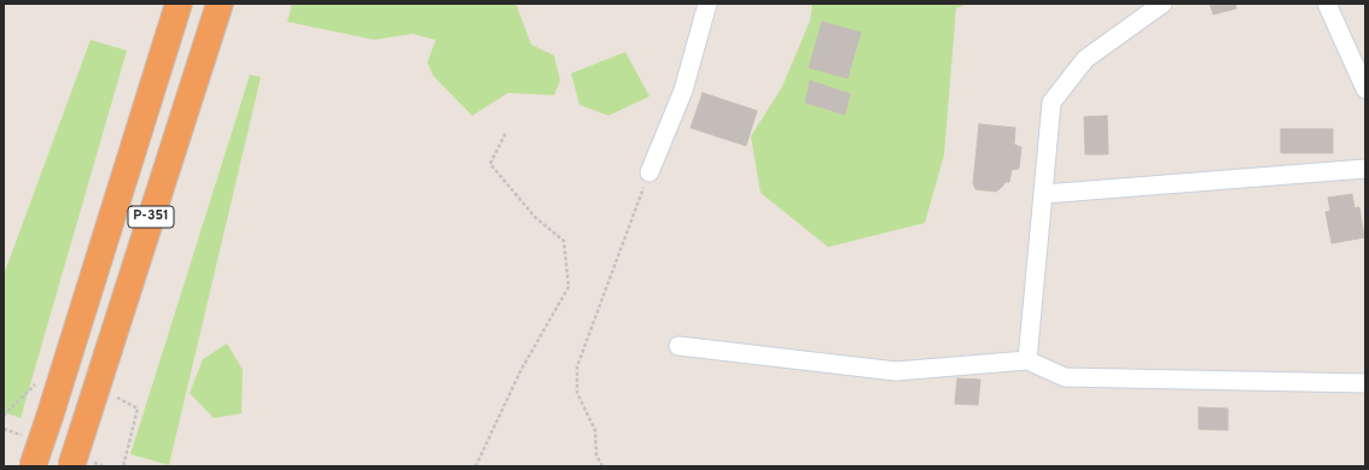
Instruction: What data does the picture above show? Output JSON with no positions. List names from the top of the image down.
{
  "streets": {
    "highway": ["Р-351"]
  }
}
